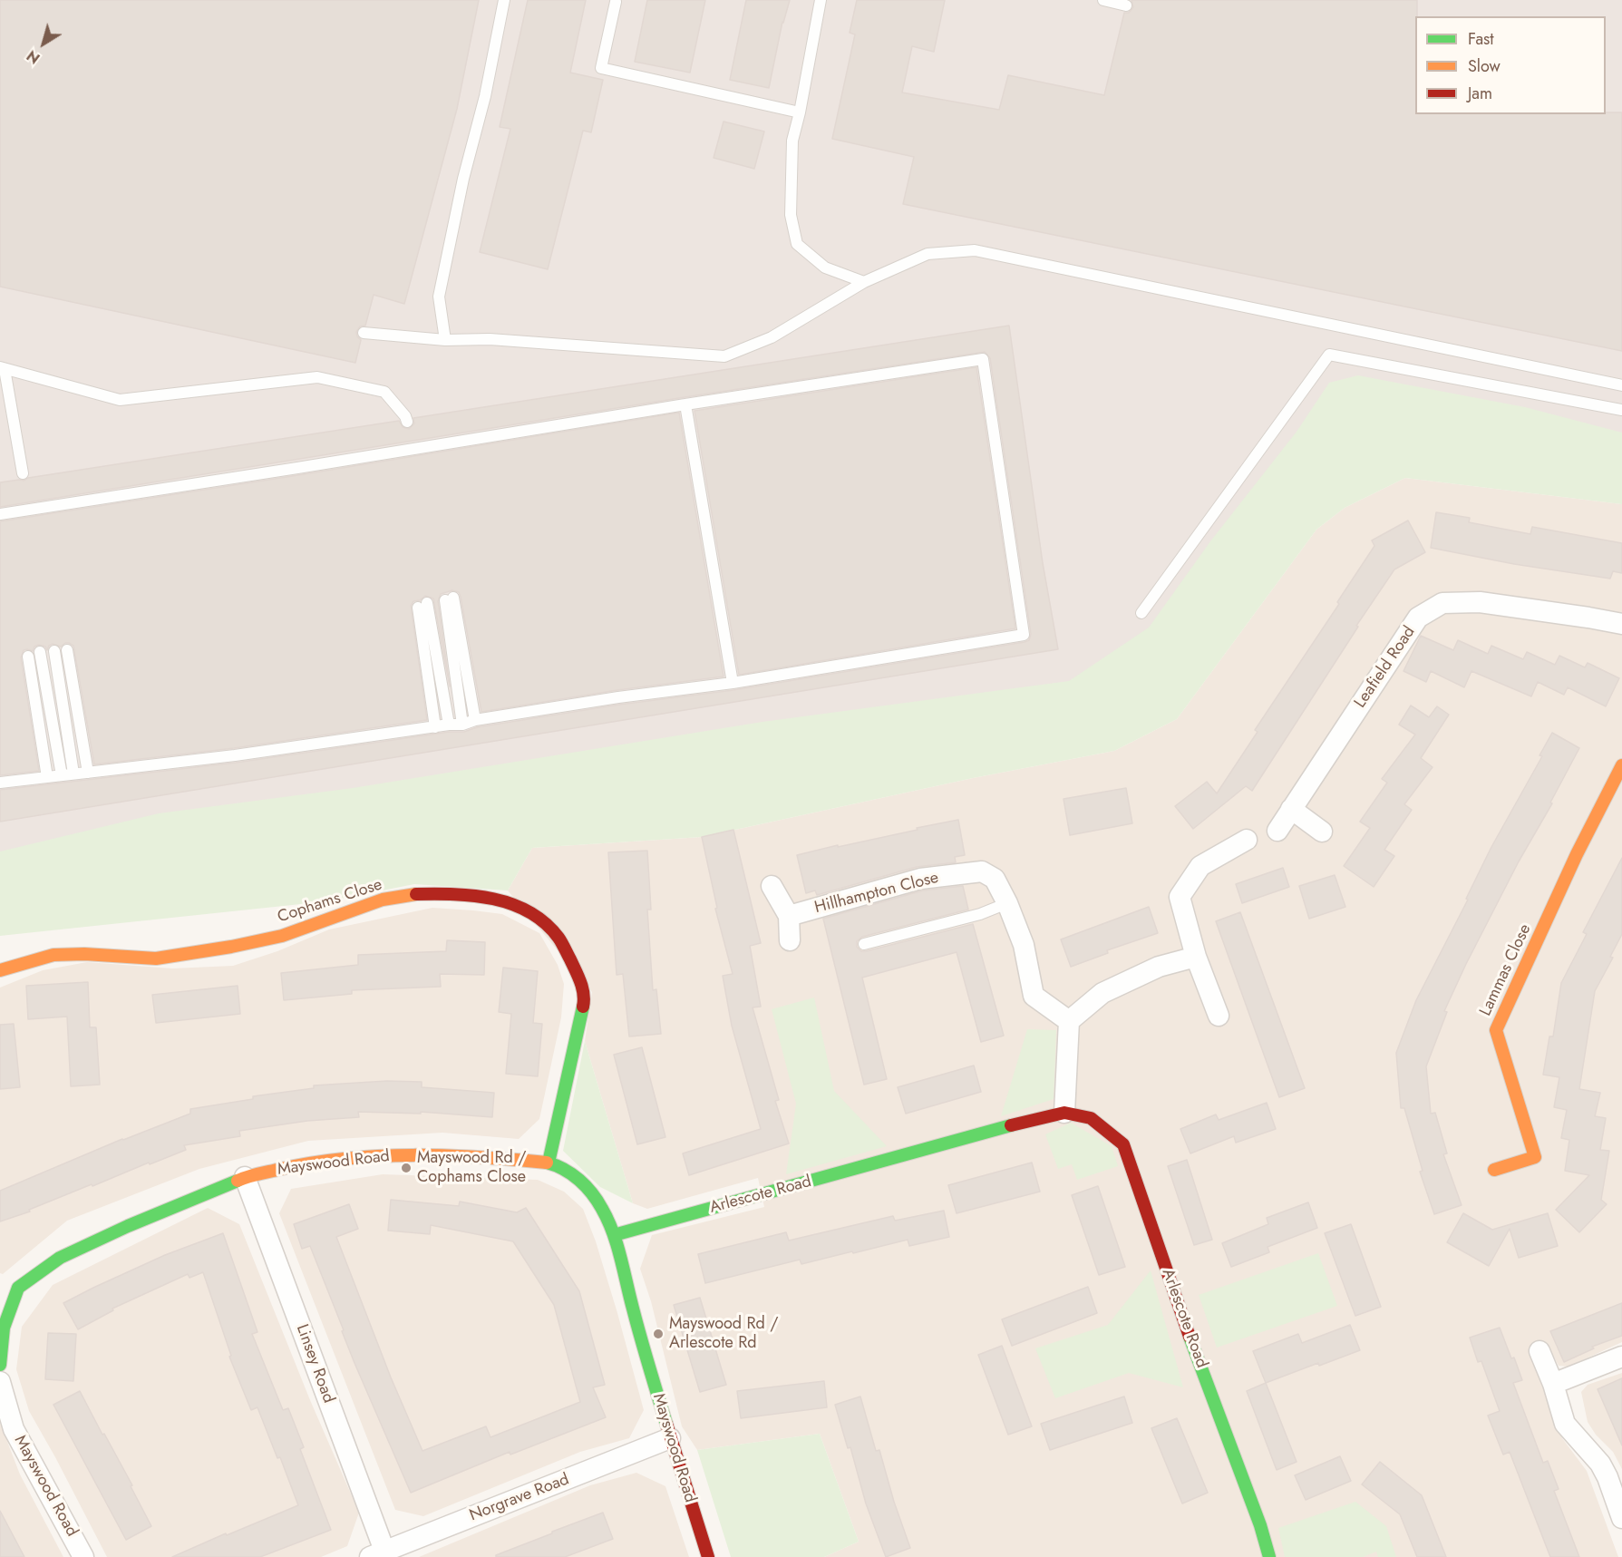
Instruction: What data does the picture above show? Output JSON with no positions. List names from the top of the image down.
{
  "streets": {
    "street": [
      "Leafield Road",
      "Hillhampton Close",
      "Cophams Close",
      "Lammas Close",
      "Mayswood Road",
      "Arlescote Road",
      "Linsey Road",
      "Norgrave Road"
    ]
  },
  "crossings": [
    ["Cophams Close", "Mayswood Road"],
    ["Mayswood Road", "Arlescote Road"],
    ["Mayswood Road", "Linsey Road"],
    ["Mayswood Road", "Norgrave Road"],
    ["Linsey Road", "Norgrave Road"]
  ],
  "places": ["Mayswood Rd / Cophams Close", "Mayswood Rd / Arlescote Rd"],
  "legend": ["Fast", "Slow", "Jam"],
  "north": "bottom left"
}
